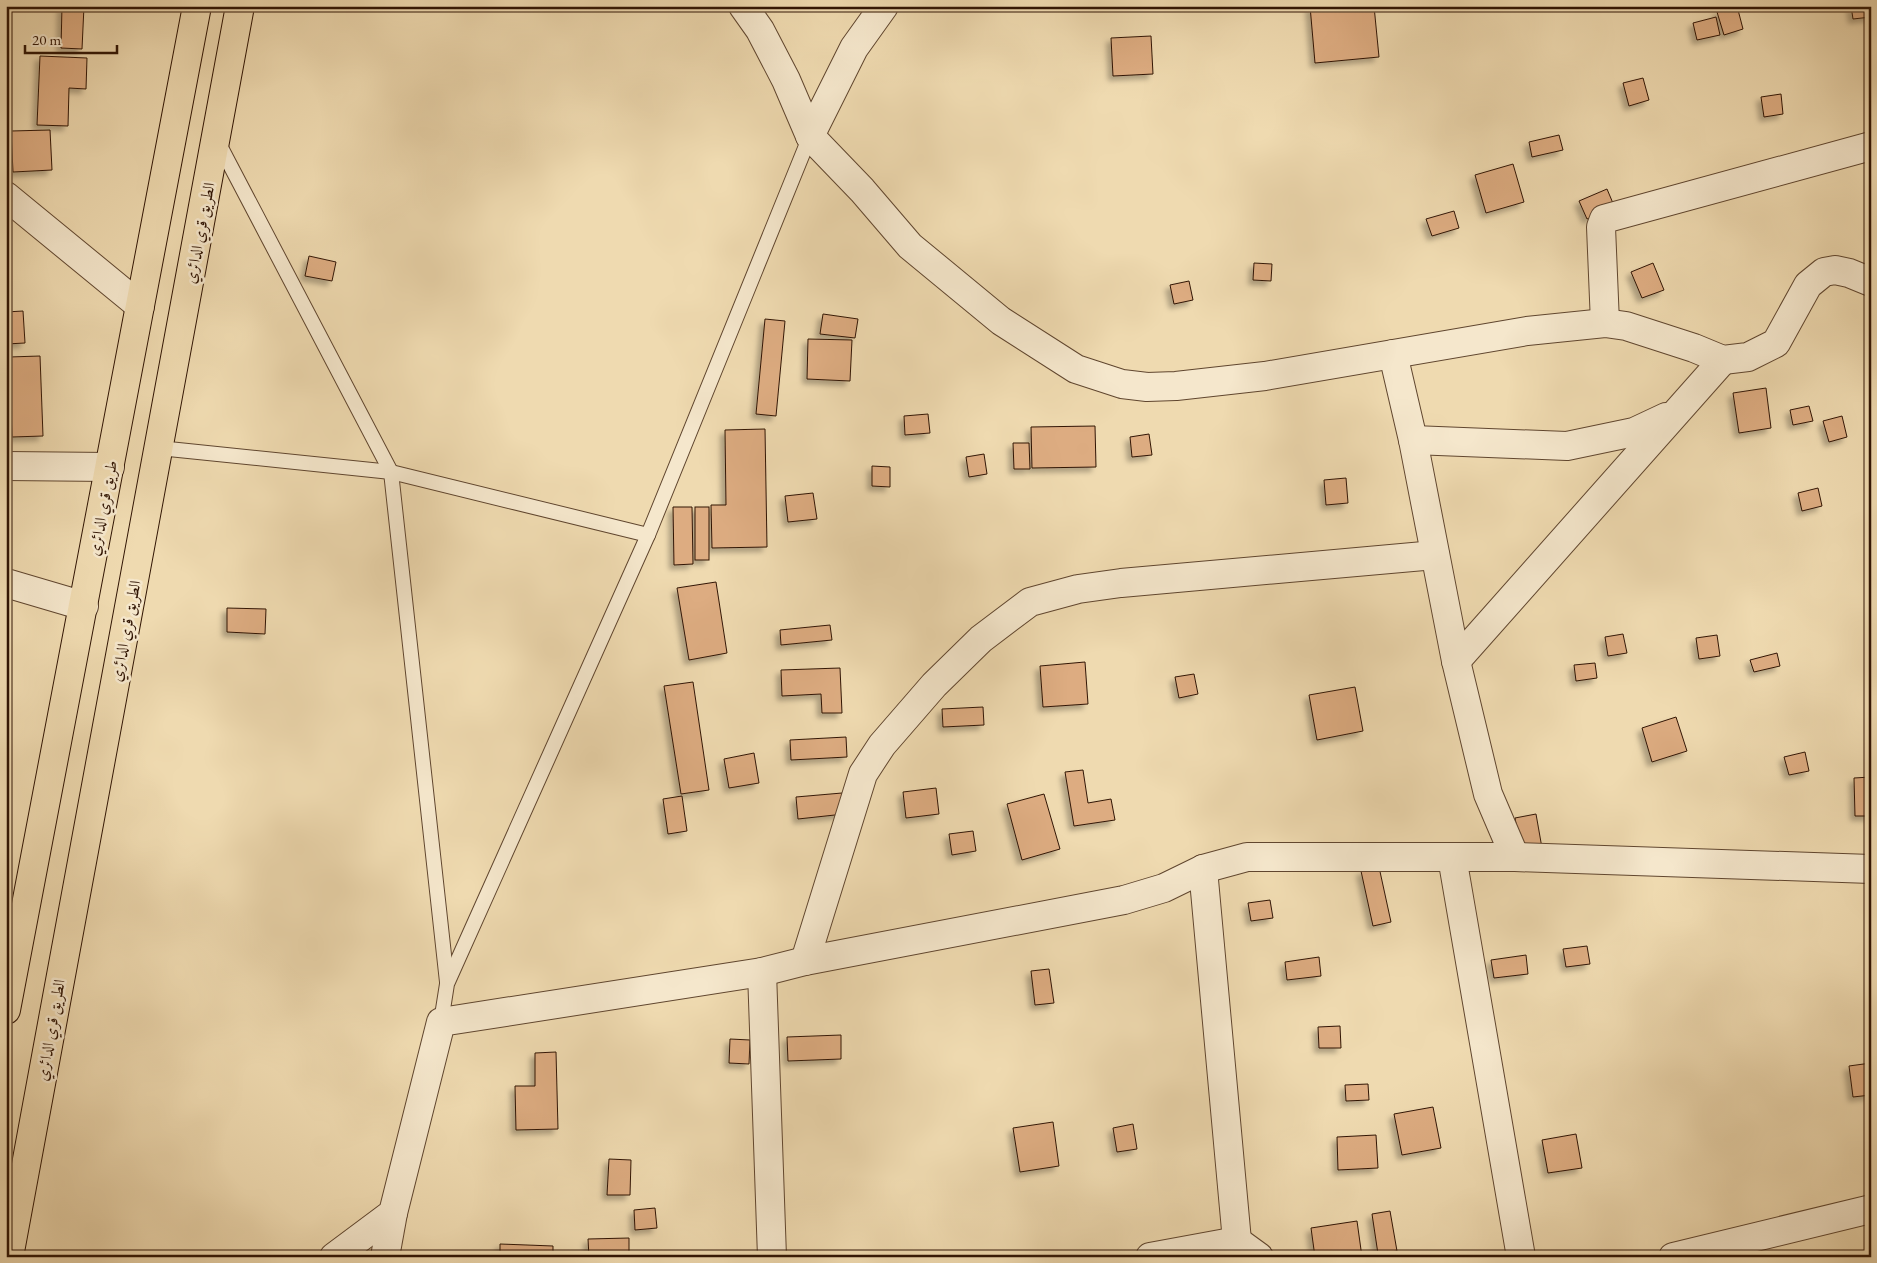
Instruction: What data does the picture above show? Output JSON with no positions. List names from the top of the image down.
{
  "streets": {
    "highway": ["الطريق قري الدائري", "طريق قري الدائري"]
  },
  "scale_bar": "20 m"
}
